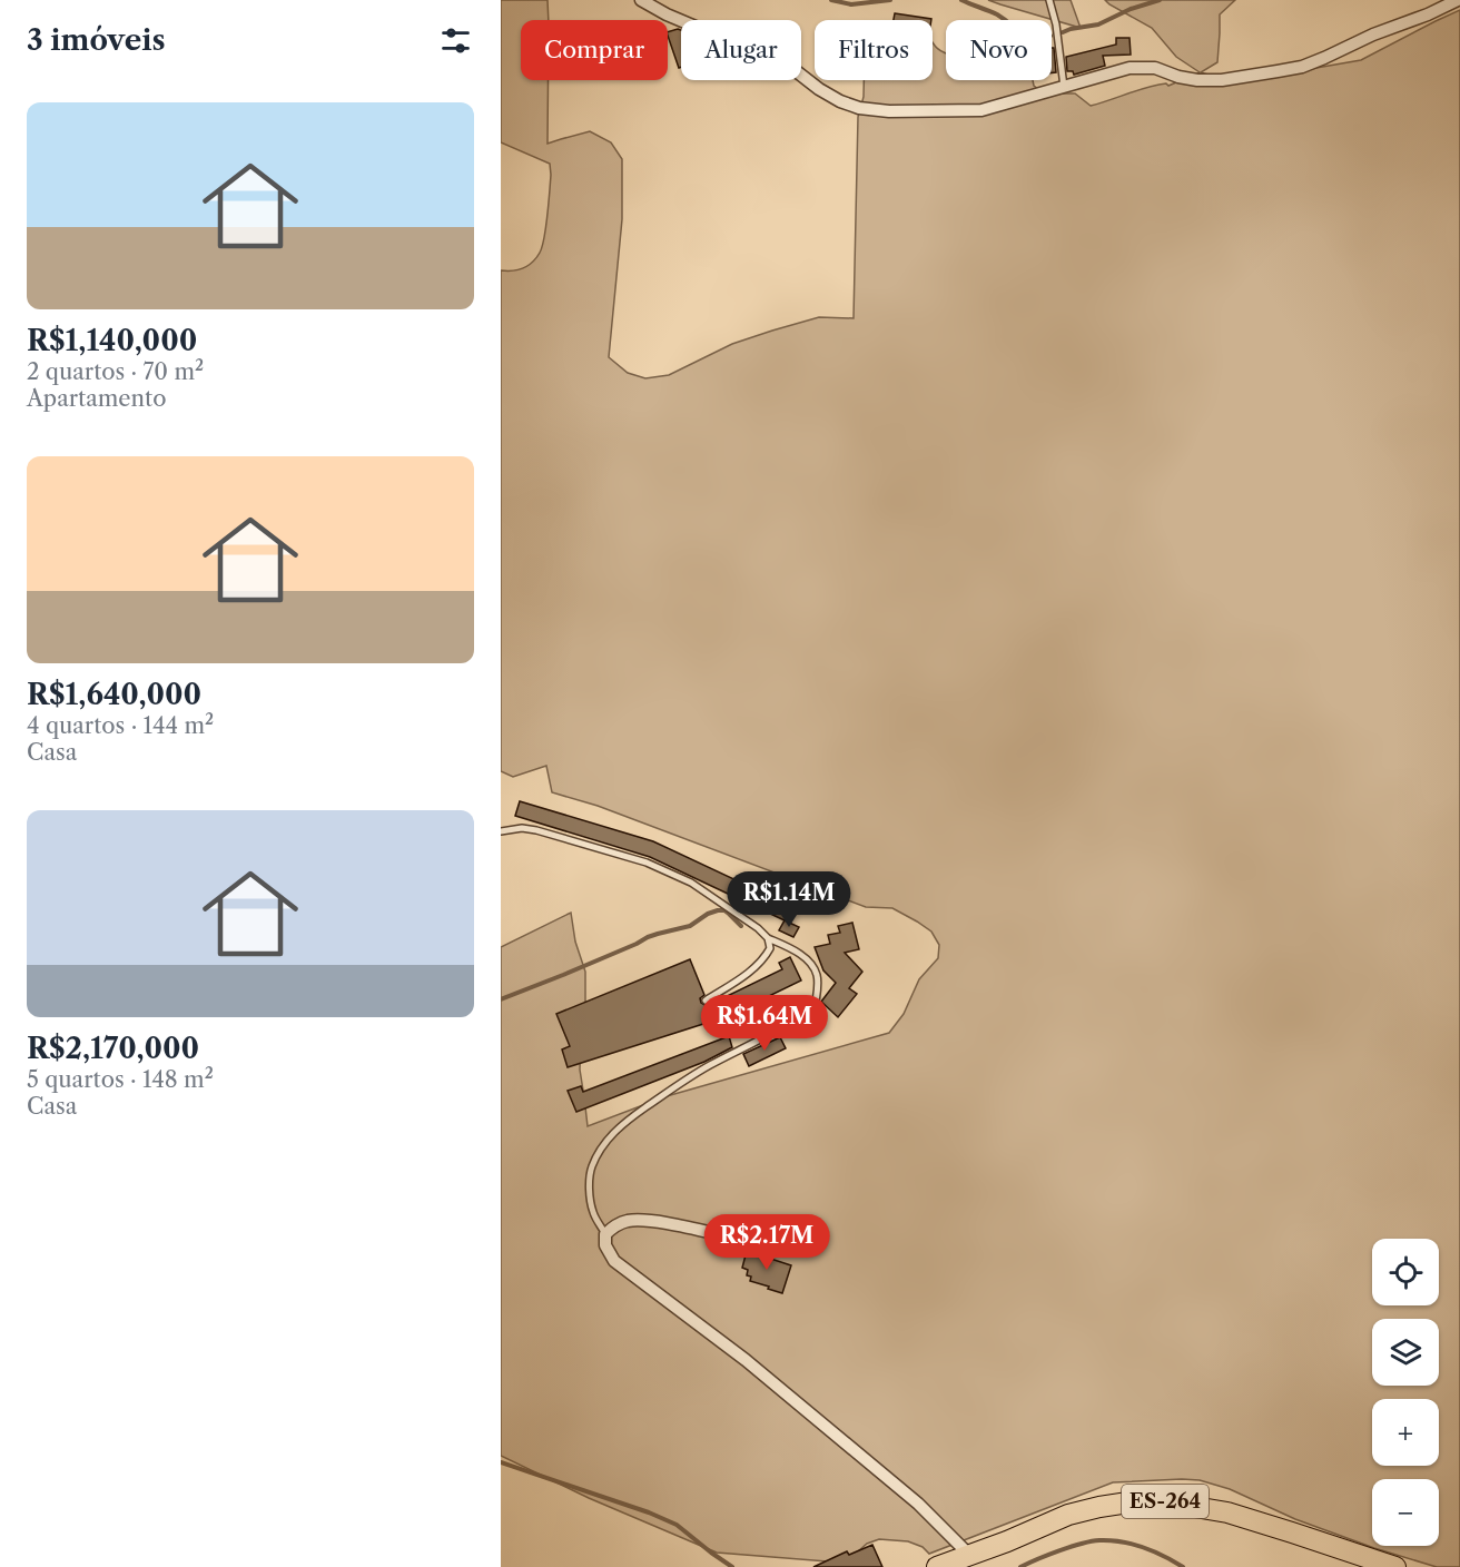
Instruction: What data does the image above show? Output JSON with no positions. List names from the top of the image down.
{
  "streets": {
    "main road": ["ES-264"]
  },
  "page": {
    "heading": "3 imóveis",
    "chip": [
      "Comprar",
      "Alugar",
      "Filtros",
      "Novo"
    ],
    "list": [
      {
        "name": "R$1,140,000",
        "note": "2 quartos · 70 m² · Apartamento"
      },
      {
        "name": "R$1,640,000",
        "note": "4 quartos · 144 m² · Casa"
      },
      {
        "name": "R$2,170,000",
        "note": "5 quartos · 148 m² · Casa"
      }
    ],
    "price": ["R$1.14M", "R$1.64M", "R$2.17M"],
    "map_buttons": ["+", "−"]
  }
}
